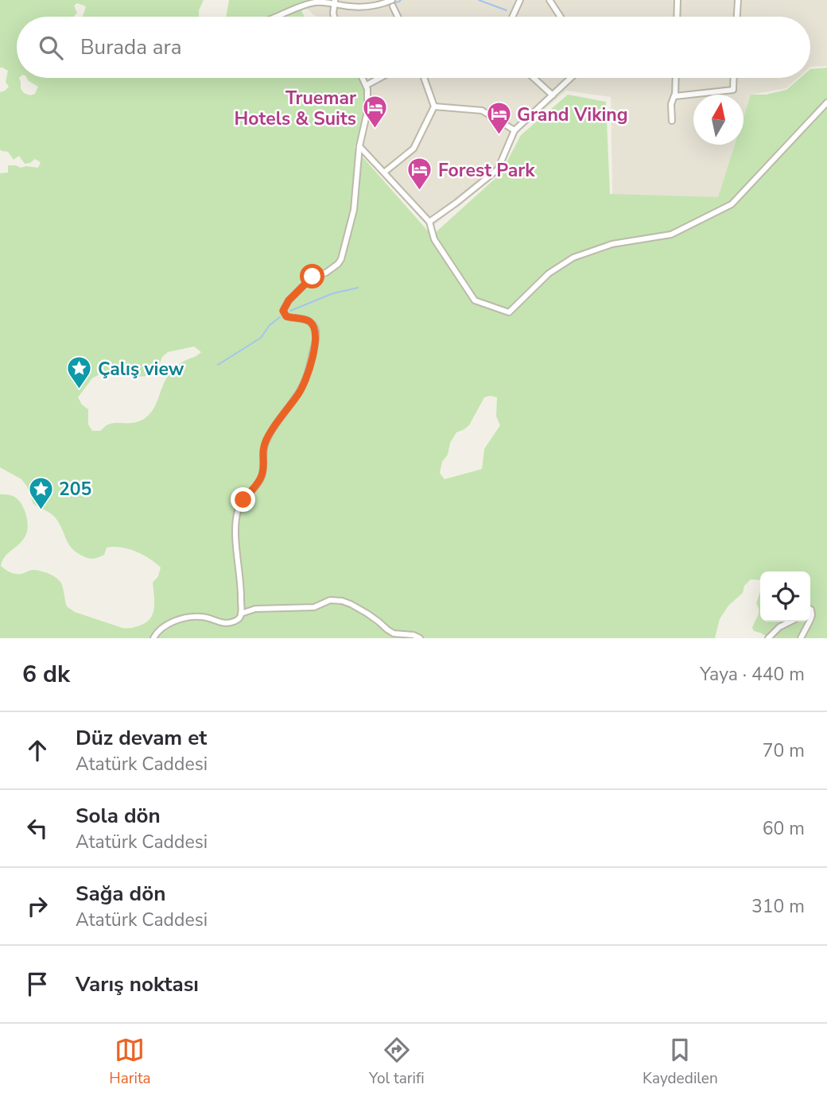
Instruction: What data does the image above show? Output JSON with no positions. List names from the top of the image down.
{
  "places": {
    "hotel": ["Truemar Hotels & Suits", "Grand Viking", "Forest Park"],
    "place": ["Çalış view", "205"]
  },
  "north": "top",
  "page": {
    "search": "Burada ara",
    "heading": ["6 dk", "Yaya · 440 m"],
    "list": [
      ["Düz devam et", "Atatürk Caddesi", "70 m"],
      ["Sola dön", "Atatürk Caddesi", "60 m"],
      ["Sağa dön", "Atatürk Caddesi", "310 m"],
      "Varış noktası"
    ],
    "nav": ["Harita", "Yol tarifi", "Kaydedilen"]
  }
}
